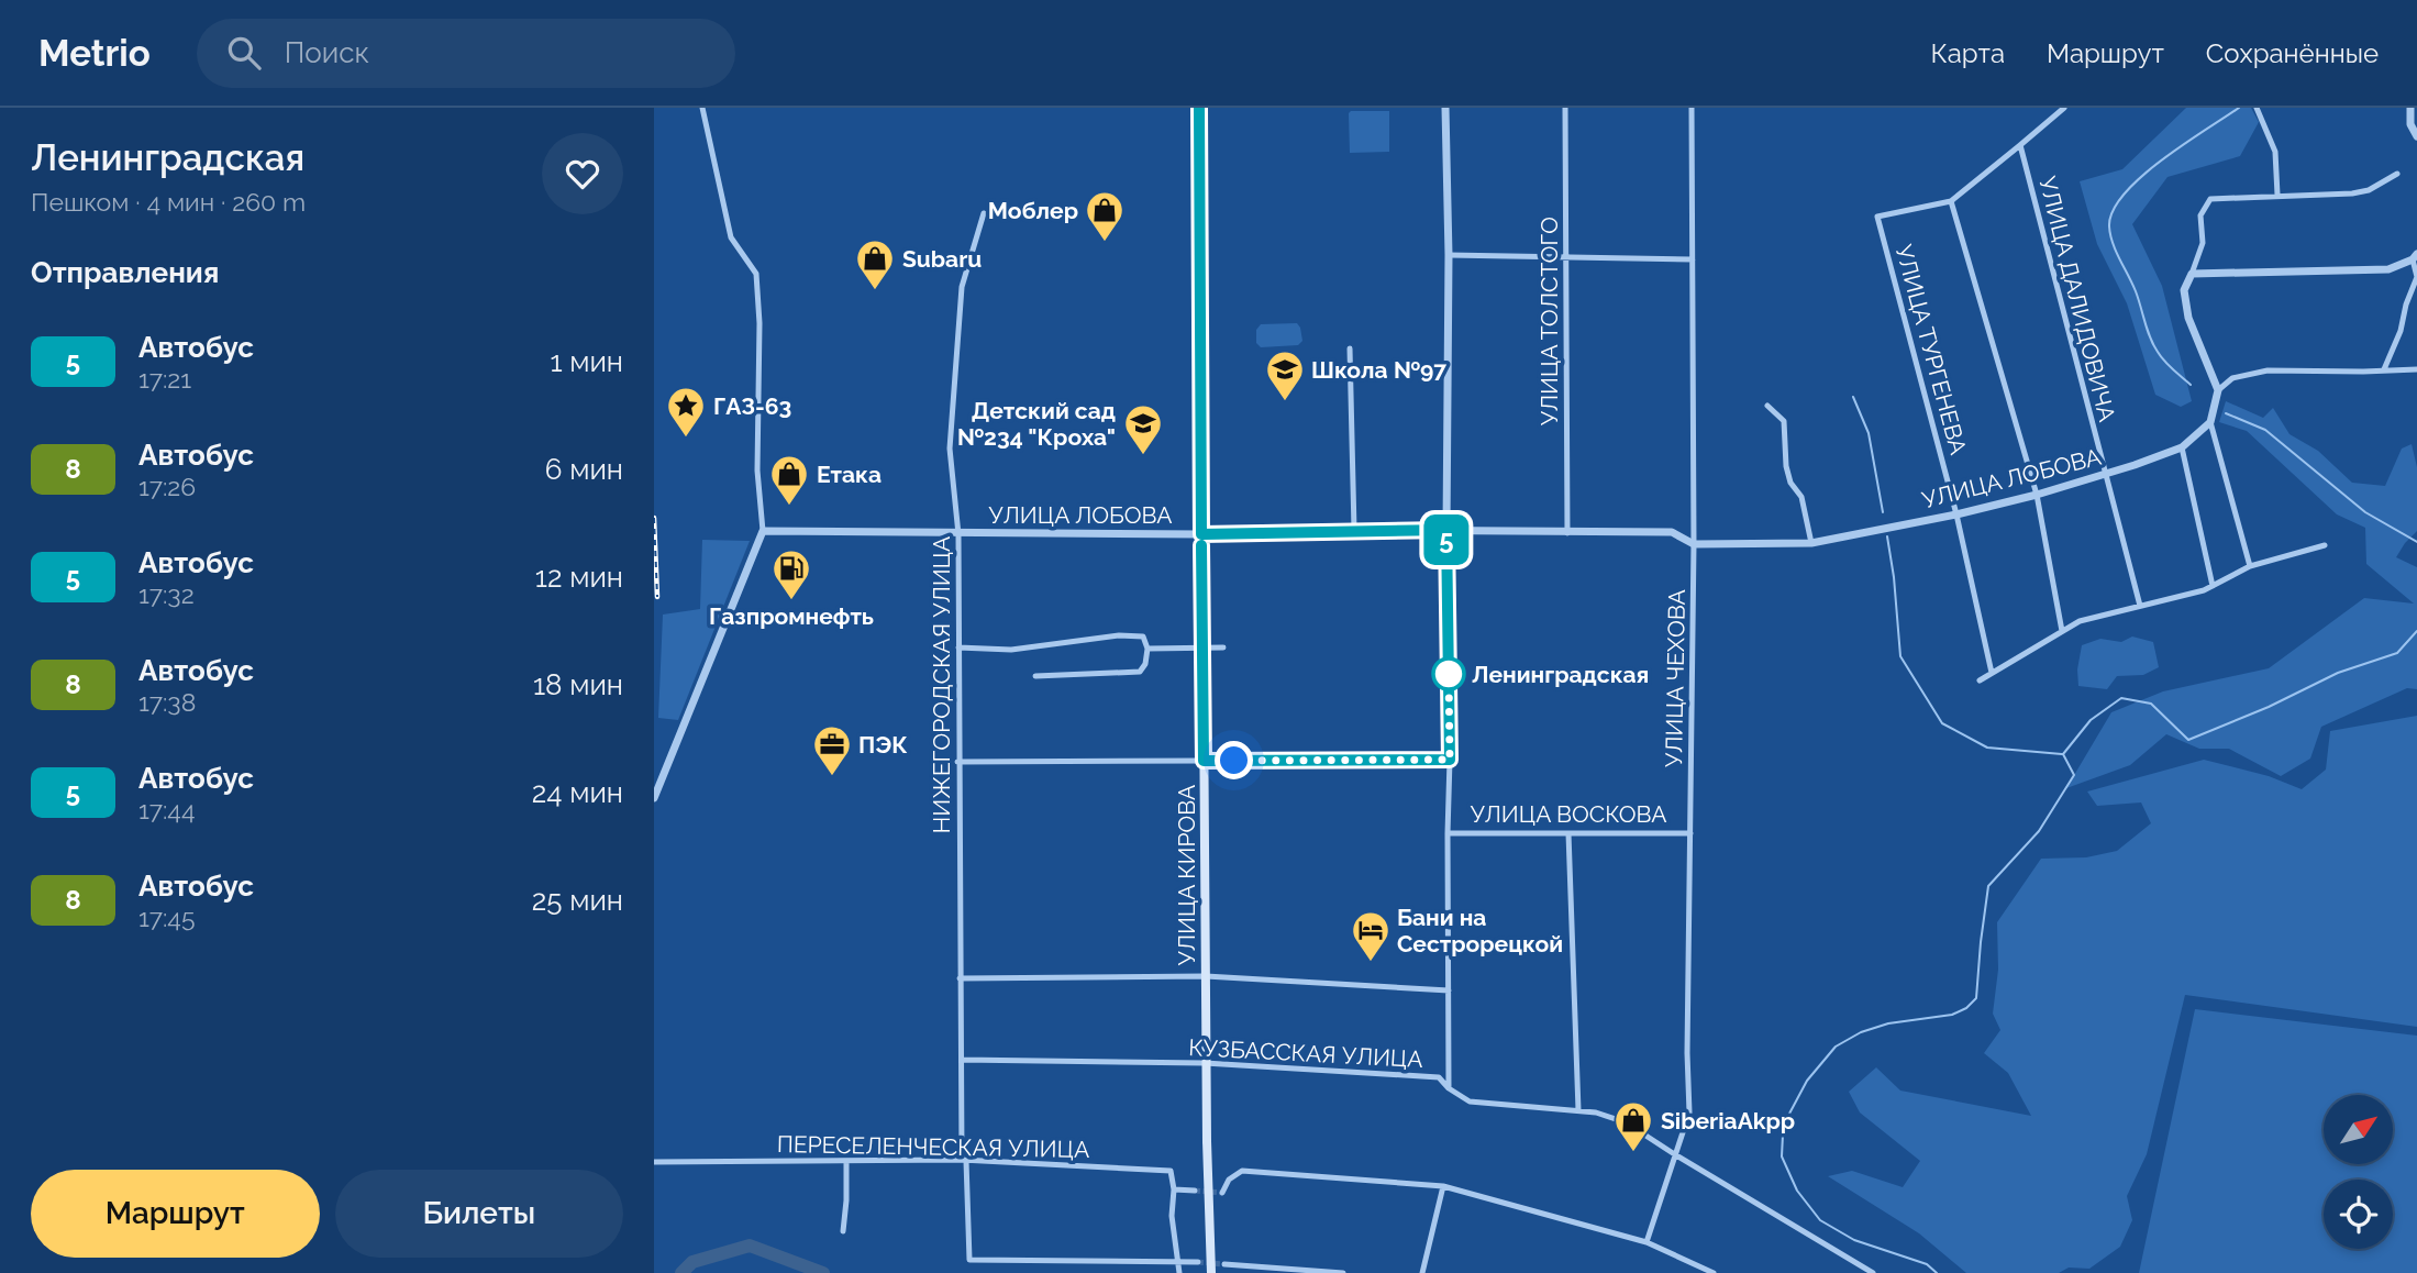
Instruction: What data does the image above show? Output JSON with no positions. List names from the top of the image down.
{
  "streets": {
    "main road": ["УЛИЦА КИРОВА"],
    "street": [
      "УЛИЦА ДАЛИДОВИЧА",
      "УЛИЦА ТОЛСТОГО",
      "УЛИЦА ТУРГЕНЕВА",
      "УЛИЦА ЛОБОВА",
      "УЛИЦА ЧЕХОВА",
      "НИЖЕГОРОДСКАЯ УЛИЦА",
      "УЛИЦА ВОСКОВА",
      "КУЗБАССКАЯ УЛИЦА",
      "ПЕРЕСЕЛЕНЧЕСКАЯ УЛИЦА"
    ]
  },
  "crossings": [
    ["УЛИЦА ДАЛИДОВИЧА", "УЛИЦА ЛОБОВА"],
    ["УЛИЦА ТОЛСТОГО", "УЛИЦА ЛОБОВА"],
    ["УЛИЦА ТУРГЕНЕВА", "УЛИЦА ЛОБОВА"],
    ["УЛИЦА ЛОБОВА", "УЛИЦА ЧЕХОВА"],
    ["УЛИЦА ЛОБОВА", "НИЖЕГОРОДСКАЯ УЛИЦА"],
    ["УЛИЦА ЛОБОВА", "УЛИЦА КИРОВА"],
    ["УЛИЦА ЧЕХОВА", "УЛИЦА ВОСКОВА"],
    ["УЛИЦА ЧЕХОВА", "КУЗБАССКАЯ УЛИЦА"],
    ["НИЖЕГОРОДСКАЯ УЛИЦА", "КУЗБАССКАЯ УЛИЦА"],
    ["НИЖЕГОРОДСКАЯ УЛИЦА", "ПЕРЕСЕЛЕНЧЕСКАЯ УЛИЦА"],
    ["УЛИЦА КИРОВА", "КУЗБАССКАЯ УЛИЦА"]
  ],
  "places": {
    "shop": [
      "Моблер",
      "Subaru",
      "Етака",
      "SiberiaAkpp"
    ],
    "school or university": ["Школа №97", "Детский сад №234 \"Кроха\""],
    "place": ["ГАЗ-63"],
    "fuel station": ["Газпромнефть"],
    "other": ["Ленинградская"],
    "office": ["ПЭК"],
    "hotel": ["Бани на Сестрорецкой"]
  },
  "lines": ["bus line 5"],
  "north": "top right",
  "page": {
    "header": "Metrio",
    "search": "Поиск",
    "nav": ["Карта", "Маршрут", "Сохранённые"],
    "heading": [
      ["Ленинградская", "Пешком · 4 мин · 260 m"],
      "Отправления"
    ],
    "on_map": "5",
    "list": [
      {
        "mark": "5",
        "name": "Автобус",
        "note": "17:21",
        "value": "1 мин"
      },
      {
        "mark": "8",
        "name": "Автобус",
        "note": "17:26",
        "value": "6 мин"
      },
      {
        "mark": "5",
        "name": "Автобус",
        "note": "17:32",
        "value": "12 мин"
      },
      {
        "mark": "8",
        "name": "Автобус",
        "note": "17:38",
        "value": "18 мин"
      },
      {
        "mark": "5",
        "name": "Автобус",
        "note": "17:44",
        "value": "24 мин"
      },
      {
        "mark": "8",
        "name": "Автобус",
        "note": "17:45",
        "value": "25 мин"
      }
    ],
    "buttons": ["Маршрут", "Билеты"]
  }
}
